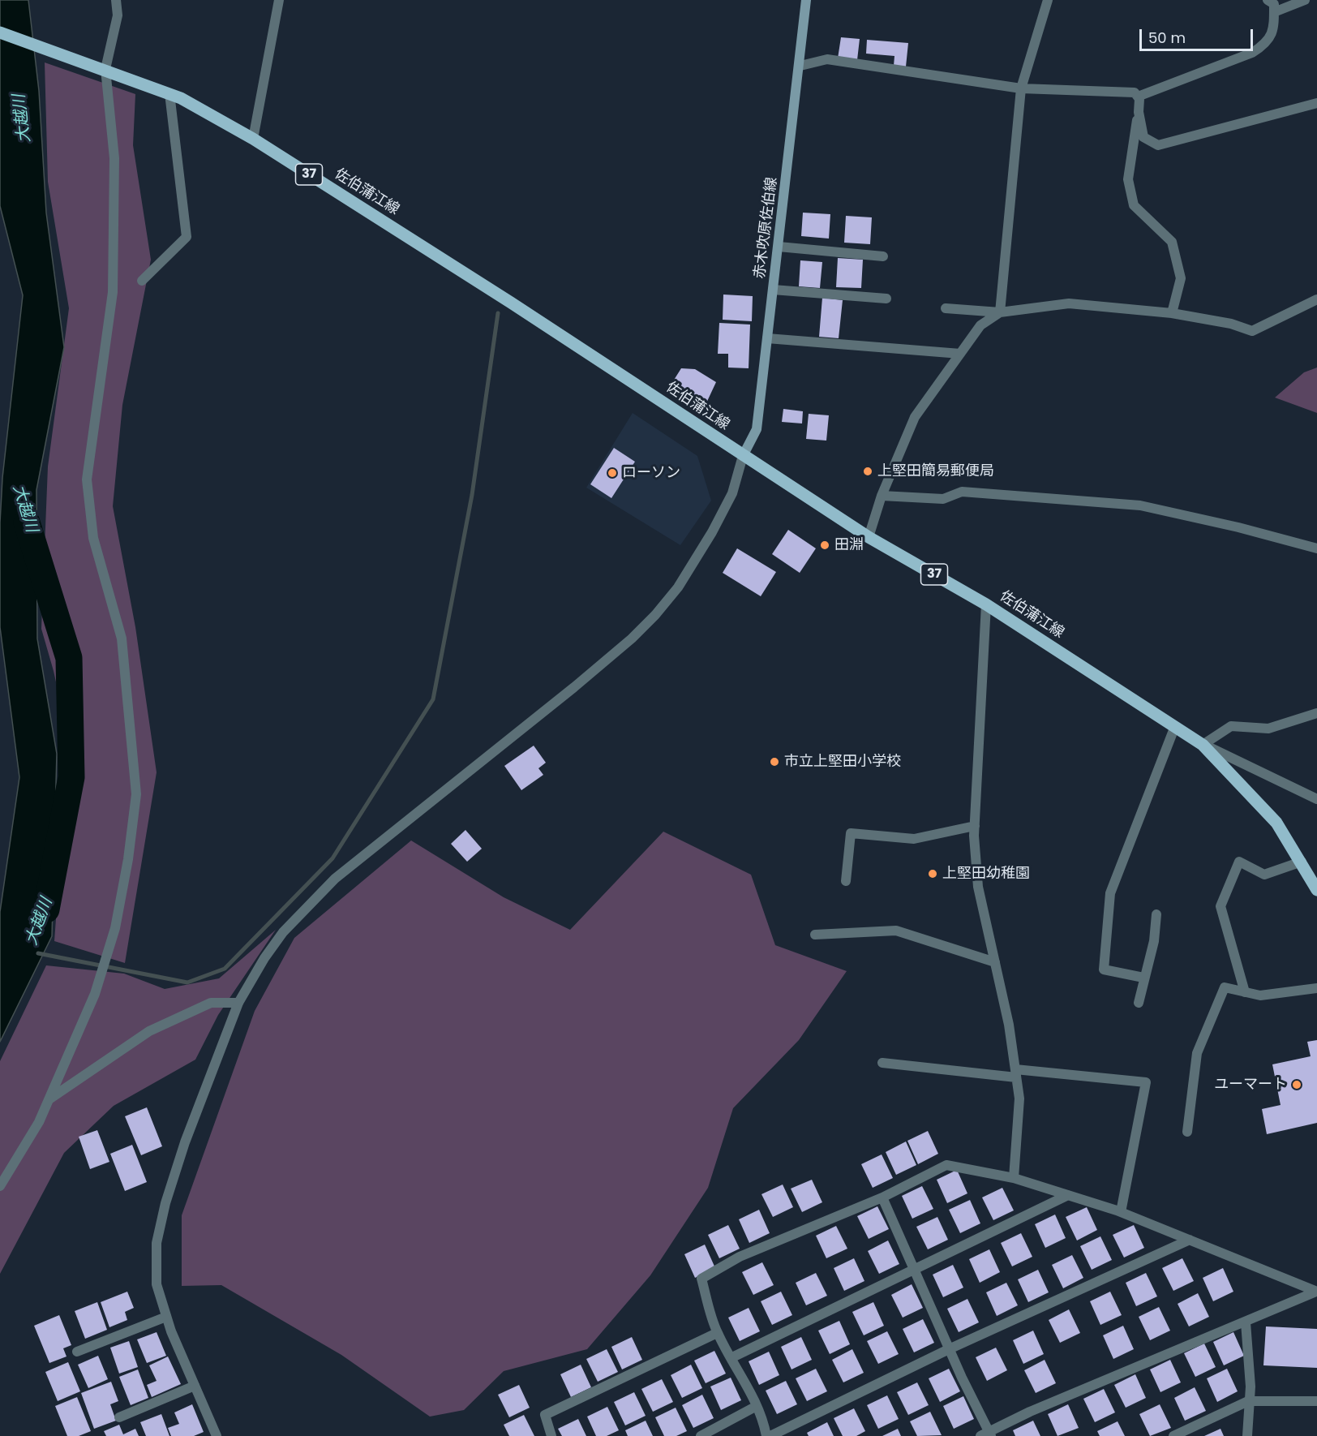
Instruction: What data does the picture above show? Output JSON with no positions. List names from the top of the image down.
{
  "streets": {
    "main road": ["37", "佐伯蒲江線", "赤木吹原佐伯線"]
  },
  "crossings": [
    ["佐伯蒲江線", "赤木吹原佐伯線"]
  ],
  "water": ["大越川"],
  "places": [
    "上堅田簡易郵便局",
    "ローソン",
    "田淵",
    "市立上堅田小学校",
    "上堅田幼稚園",
    "ユーマート"
  ],
  "scale_bar": "50 m"
}
